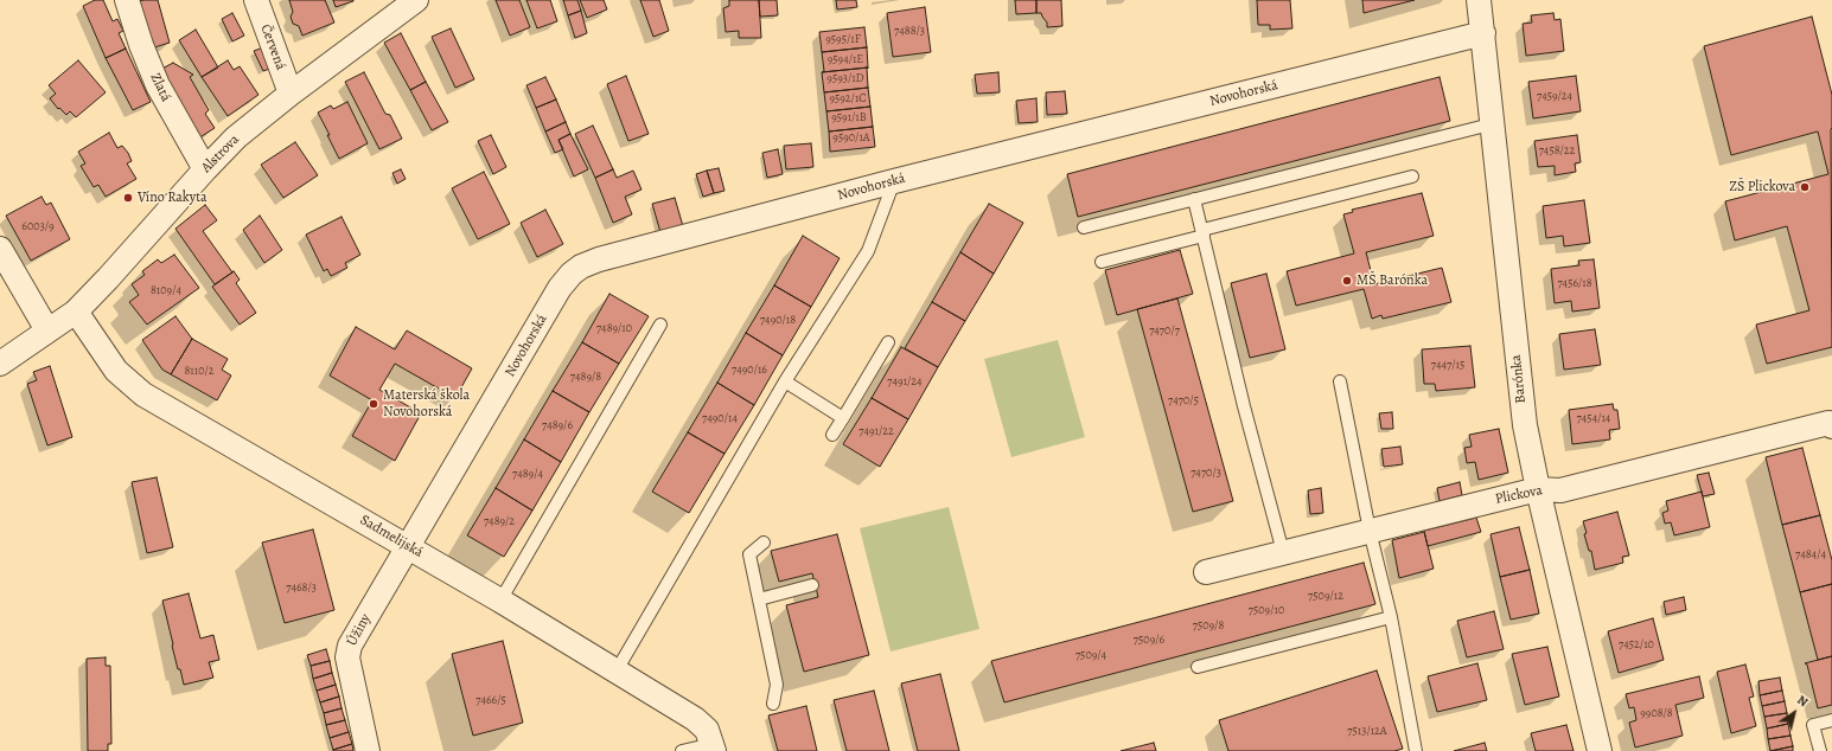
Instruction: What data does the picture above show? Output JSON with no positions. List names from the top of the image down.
{
  "streets": {
    "street": [
      "Červená",
      "Zlatá",
      "Novohorská",
      "Alstrova",
      "Barónka",
      "Plickova",
      "Sadmelijská",
      "Úžiny"
    ]
  },
  "crossings": [
    ["Červená", "Alstrova"],
    ["Zlatá", "Alstrova"],
    ["Novohorská", "Barónka"],
    ["Novohorská", "Sadmelijská"],
    ["Novohorská", "Úžiny"],
    ["Alstrova", "Sadmelijská"],
    ["Barónka", "Plickova"],
    ["Sadmelijská", "Úžiny"]
  ],
  "places": [
    "ZŠ Plickova",
    "Víno Rakyta",
    "MŠ Barónka",
    "Materská škola Novohorská"
  ],
  "house_numbers": [
    "7488/3",
    "9595/1F",
    "9594/1E",
    "9593/1D",
    "7459/24",
    "9592/1C",
    "9591/1B",
    "9590/1A",
    "7458/22",
    "6003/9",
    "7456/18",
    "8109/4",
    "7490/18",
    "7489/10",
    "7470/7",
    "7447/15",
    "7490/16",
    "8110/2",
    "7489/8",
    "7491/24",
    "7470/5",
    "7490/14",
    "7454/14",
    "7489/6",
    "7491/22",
    "7470/3",
    "7489/4",
    "7489/2",
    "7484/4",
    "7468/3",
    "7509/12",
    "7509/10",
    "7509/8",
    "7509/6",
    "7452/10",
    "7509/4",
    "7466/5",
    "9908/8",
    "7513/12A"
  ],
  "north": "top right"
}
